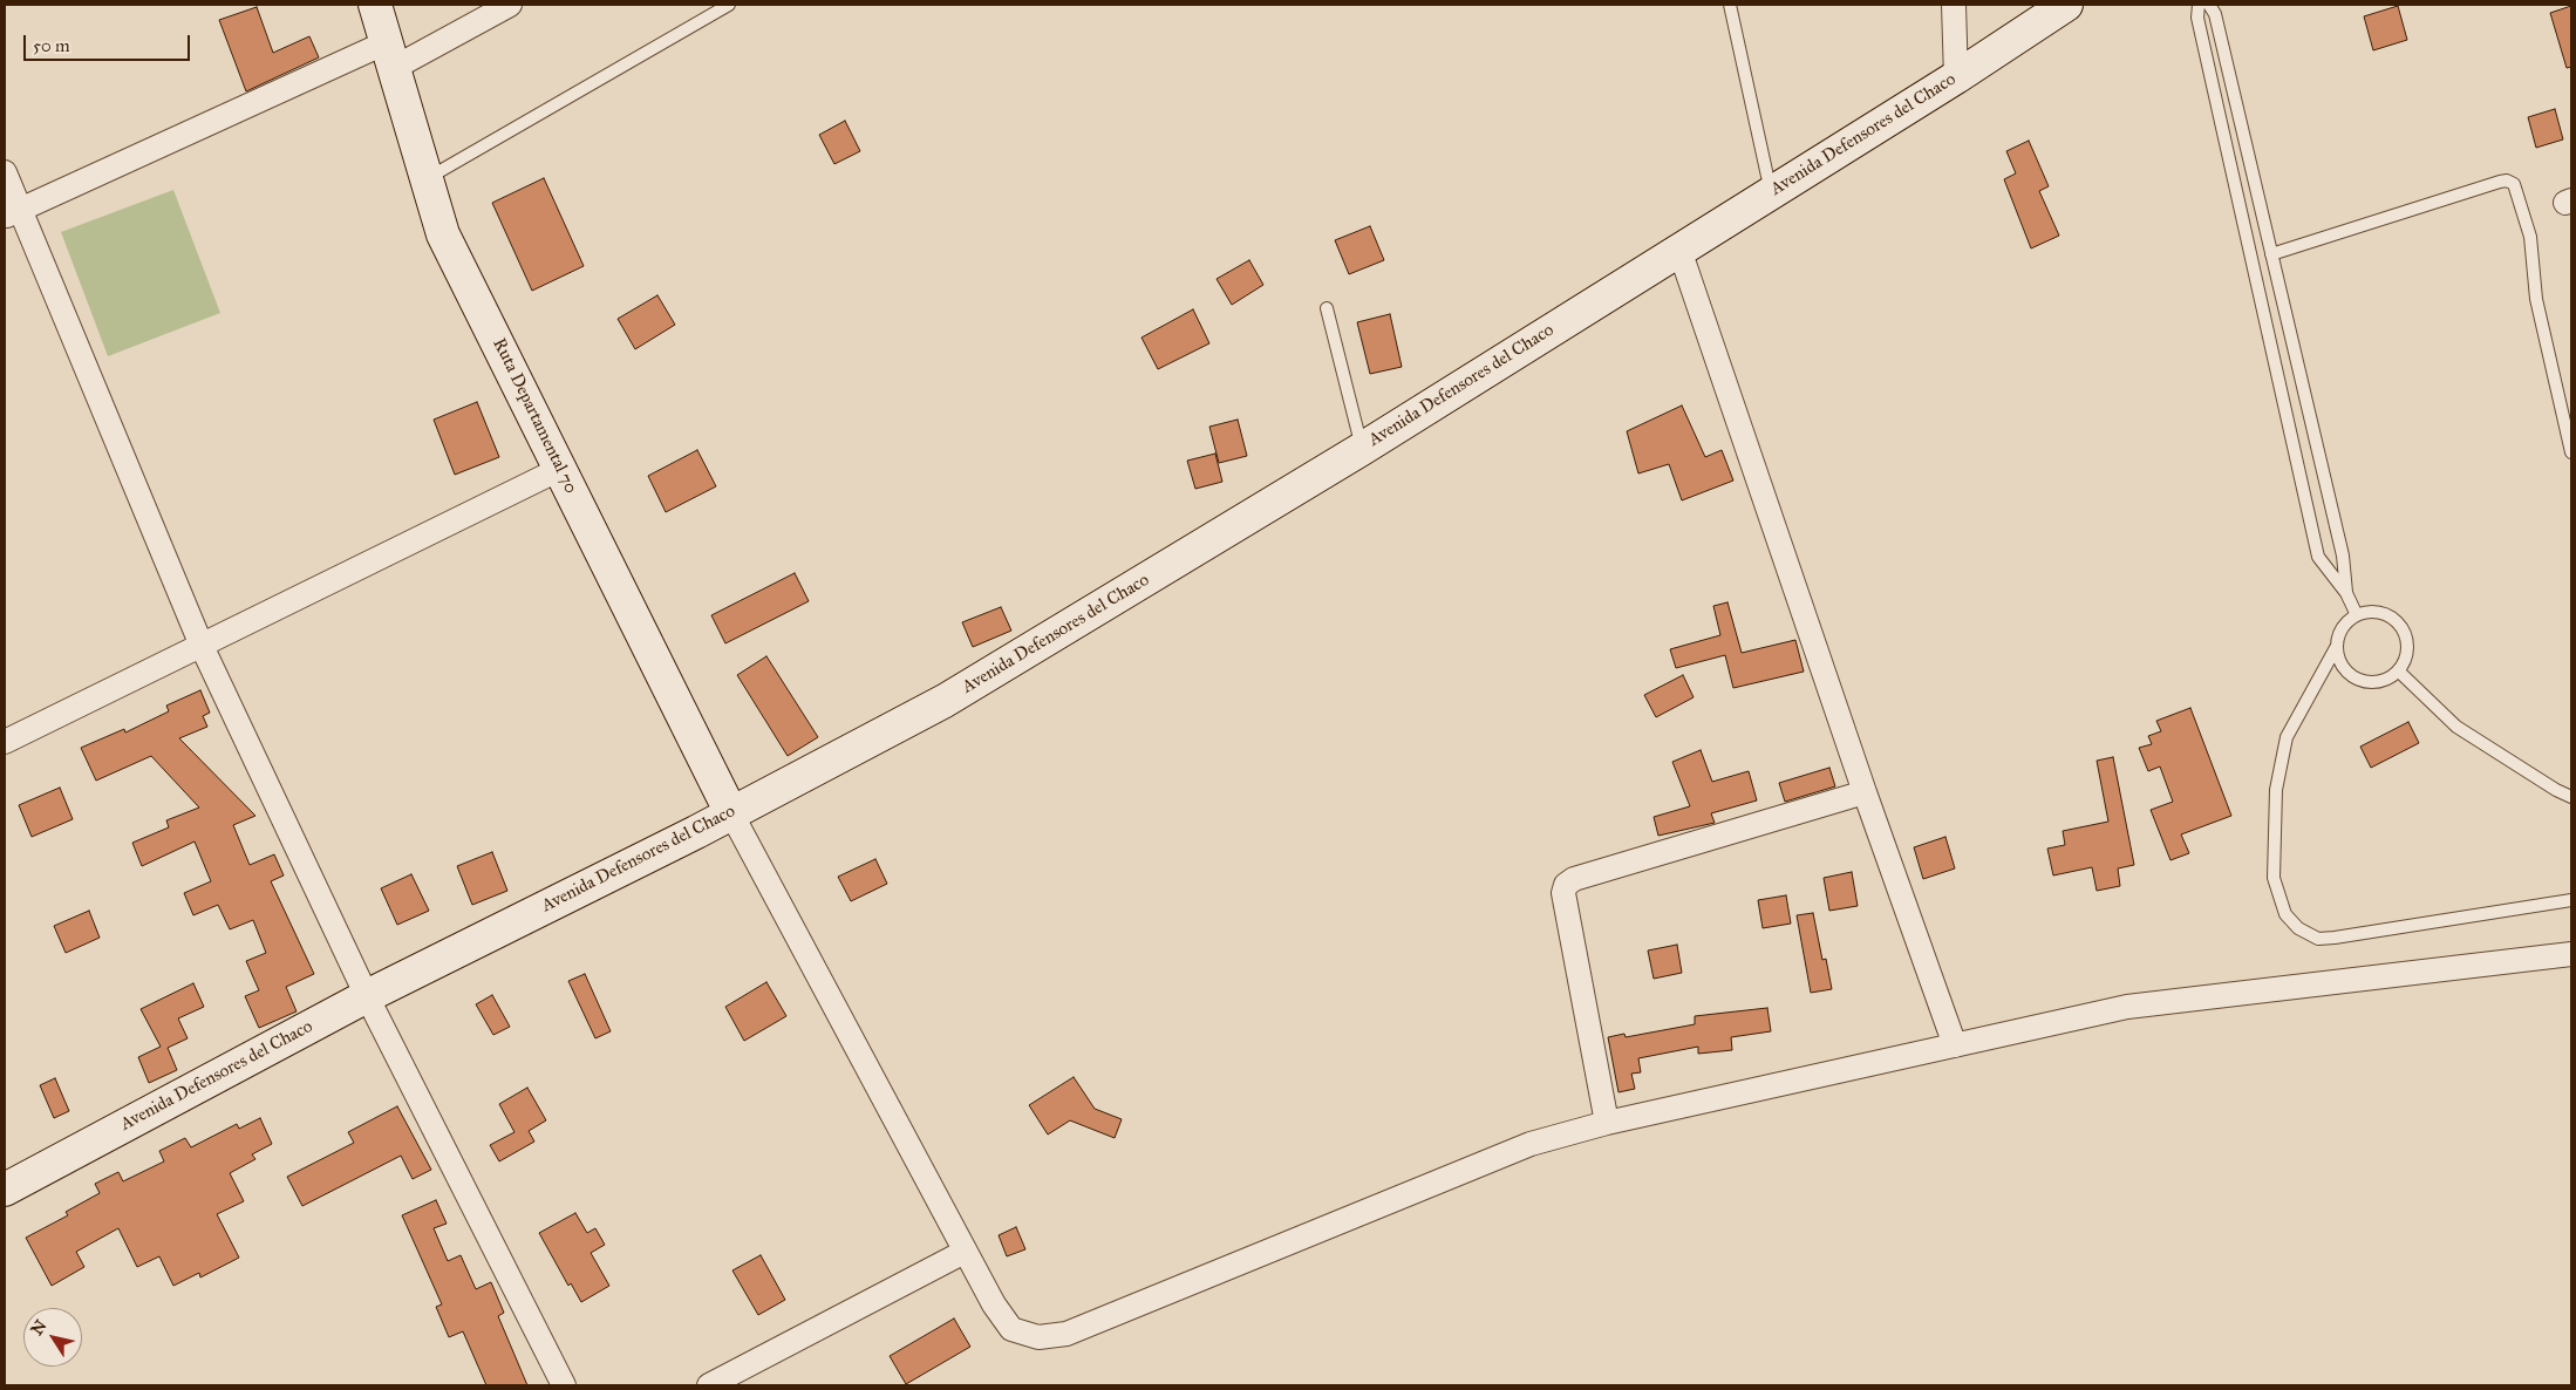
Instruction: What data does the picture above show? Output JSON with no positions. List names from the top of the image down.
{
  "streets": {
    "main road": ["Avenida Defensores del Chaco", "Ruta Departamental 70"]
  },
  "crossings": [
    ["Avenida Defensores del Chaco", "Ruta Departamental 70"]
  ],
  "scale_bar": "50 m",
  "north": "top left"
}
